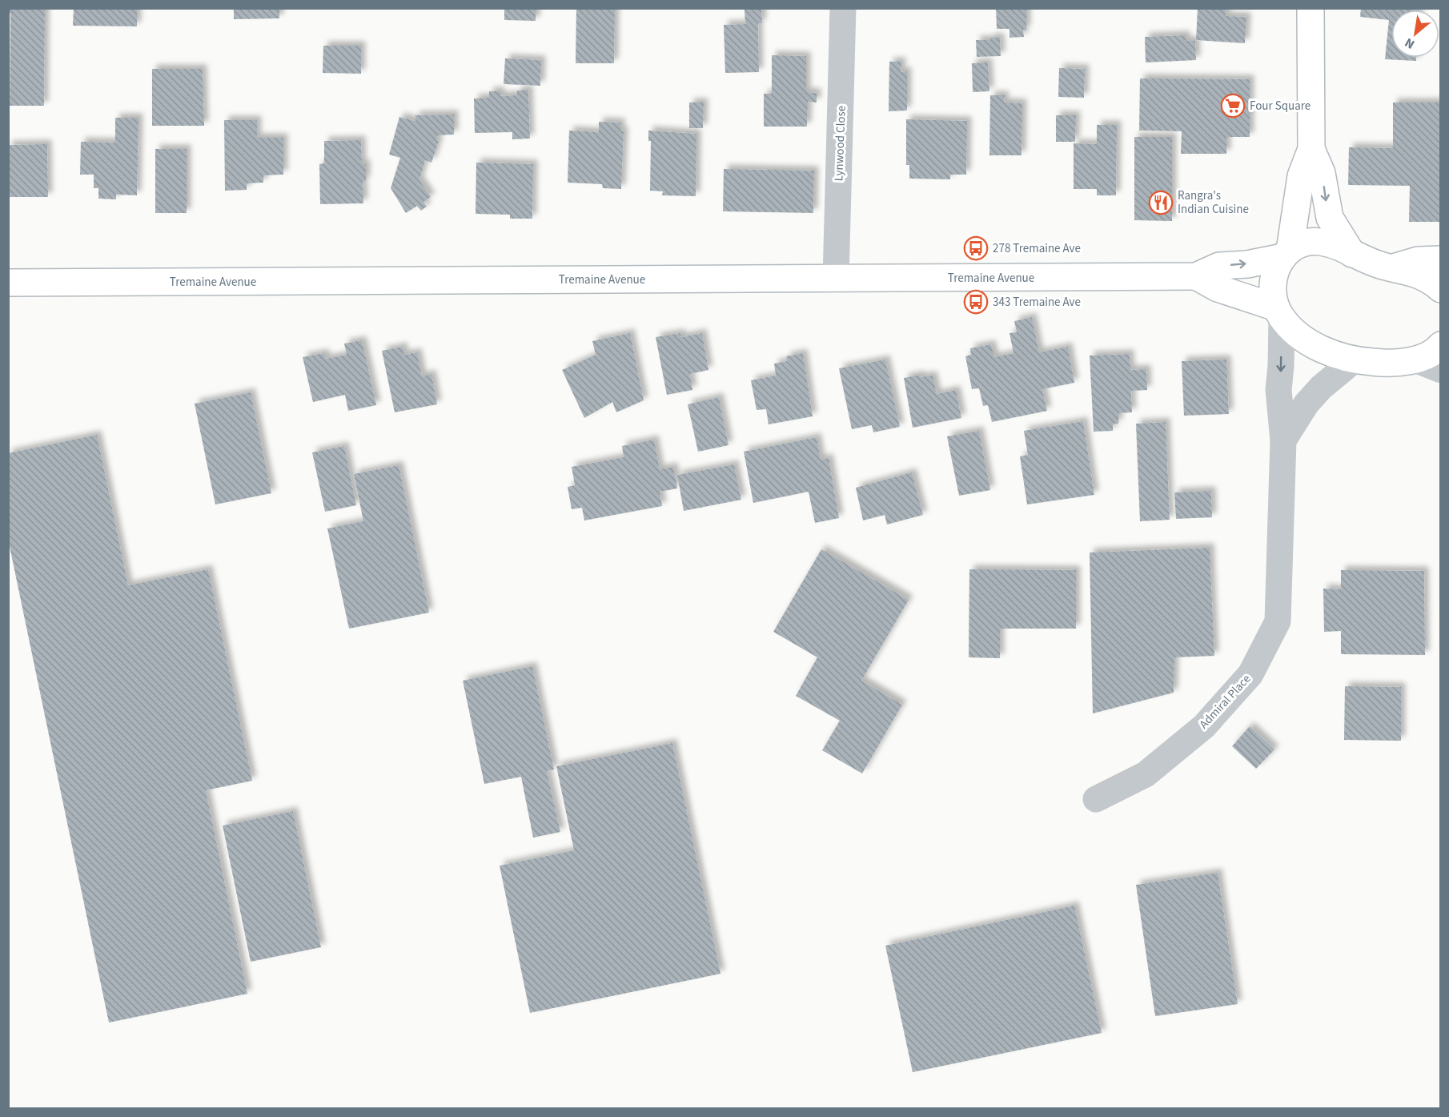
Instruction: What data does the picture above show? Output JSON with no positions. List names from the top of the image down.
{
  "streets": {
    "main road": ["Tremaine Avenue"],
    "street": ["Lynwood Close", "Admiral Place"]
  },
  "crossings": [
    ["Lynwood Close", "Tremaine Avenue"],
    ["Tremaine Avenue", "Admiral Place"]
  ],
  "places": {
    "supermarket": ["Four Square"],
    "restaurant": ["Rangra's Indian Cuisine"],
    "bus stop": ["278 Tremaine Ave", "343 Tremaine Ave"]
  },
  "north": "bottom left"
}
